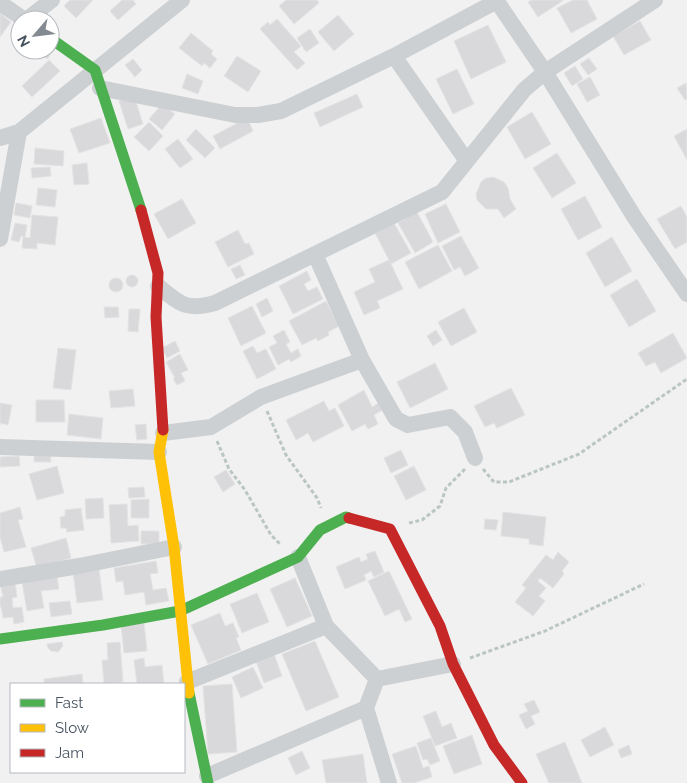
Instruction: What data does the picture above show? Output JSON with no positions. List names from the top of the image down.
{
  "legend": ["Fast", "Slow", "Jam"],
  "north": "bottom left"
}
